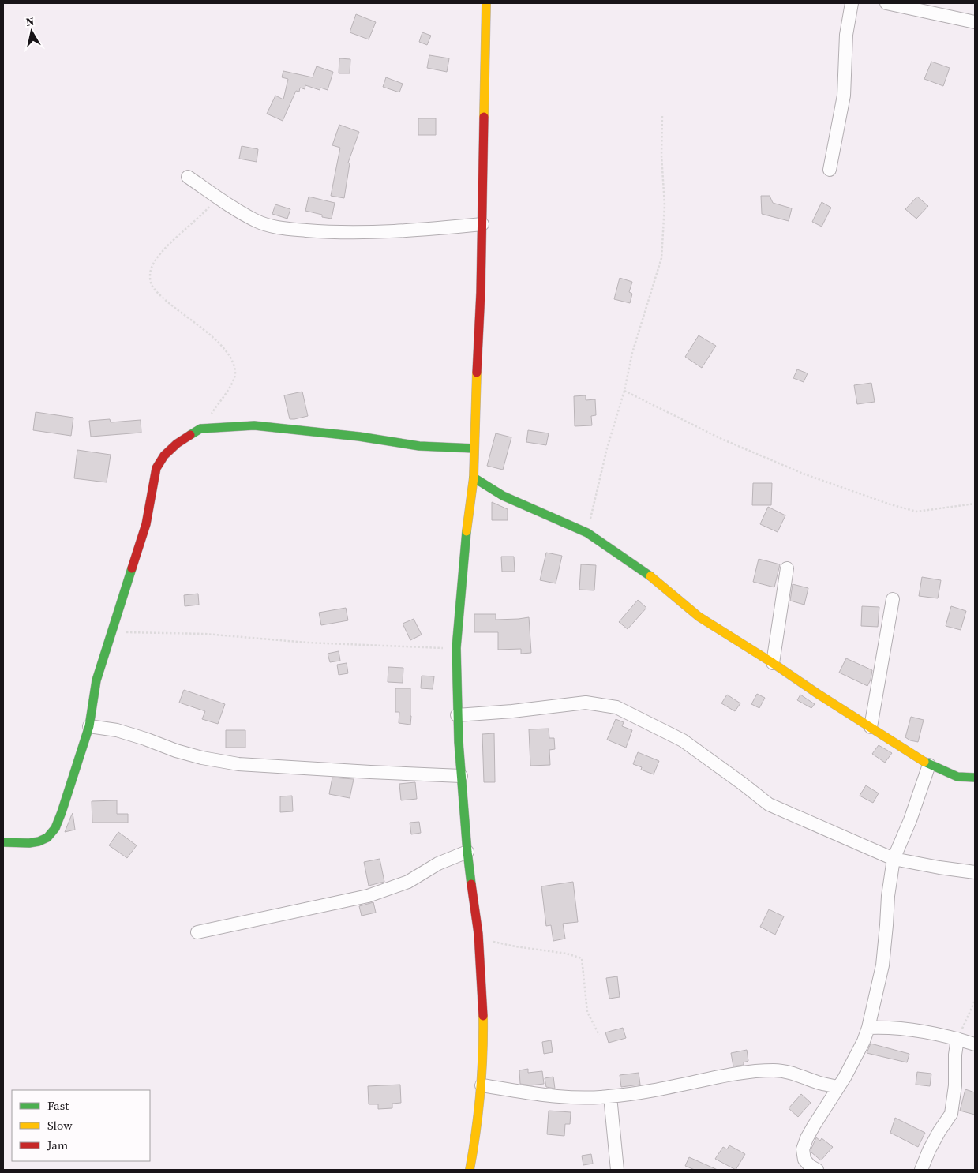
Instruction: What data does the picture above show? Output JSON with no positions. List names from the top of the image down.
{
  "legend": ["Fast", "Slow", "Jam"],
  "north": "top"
}
